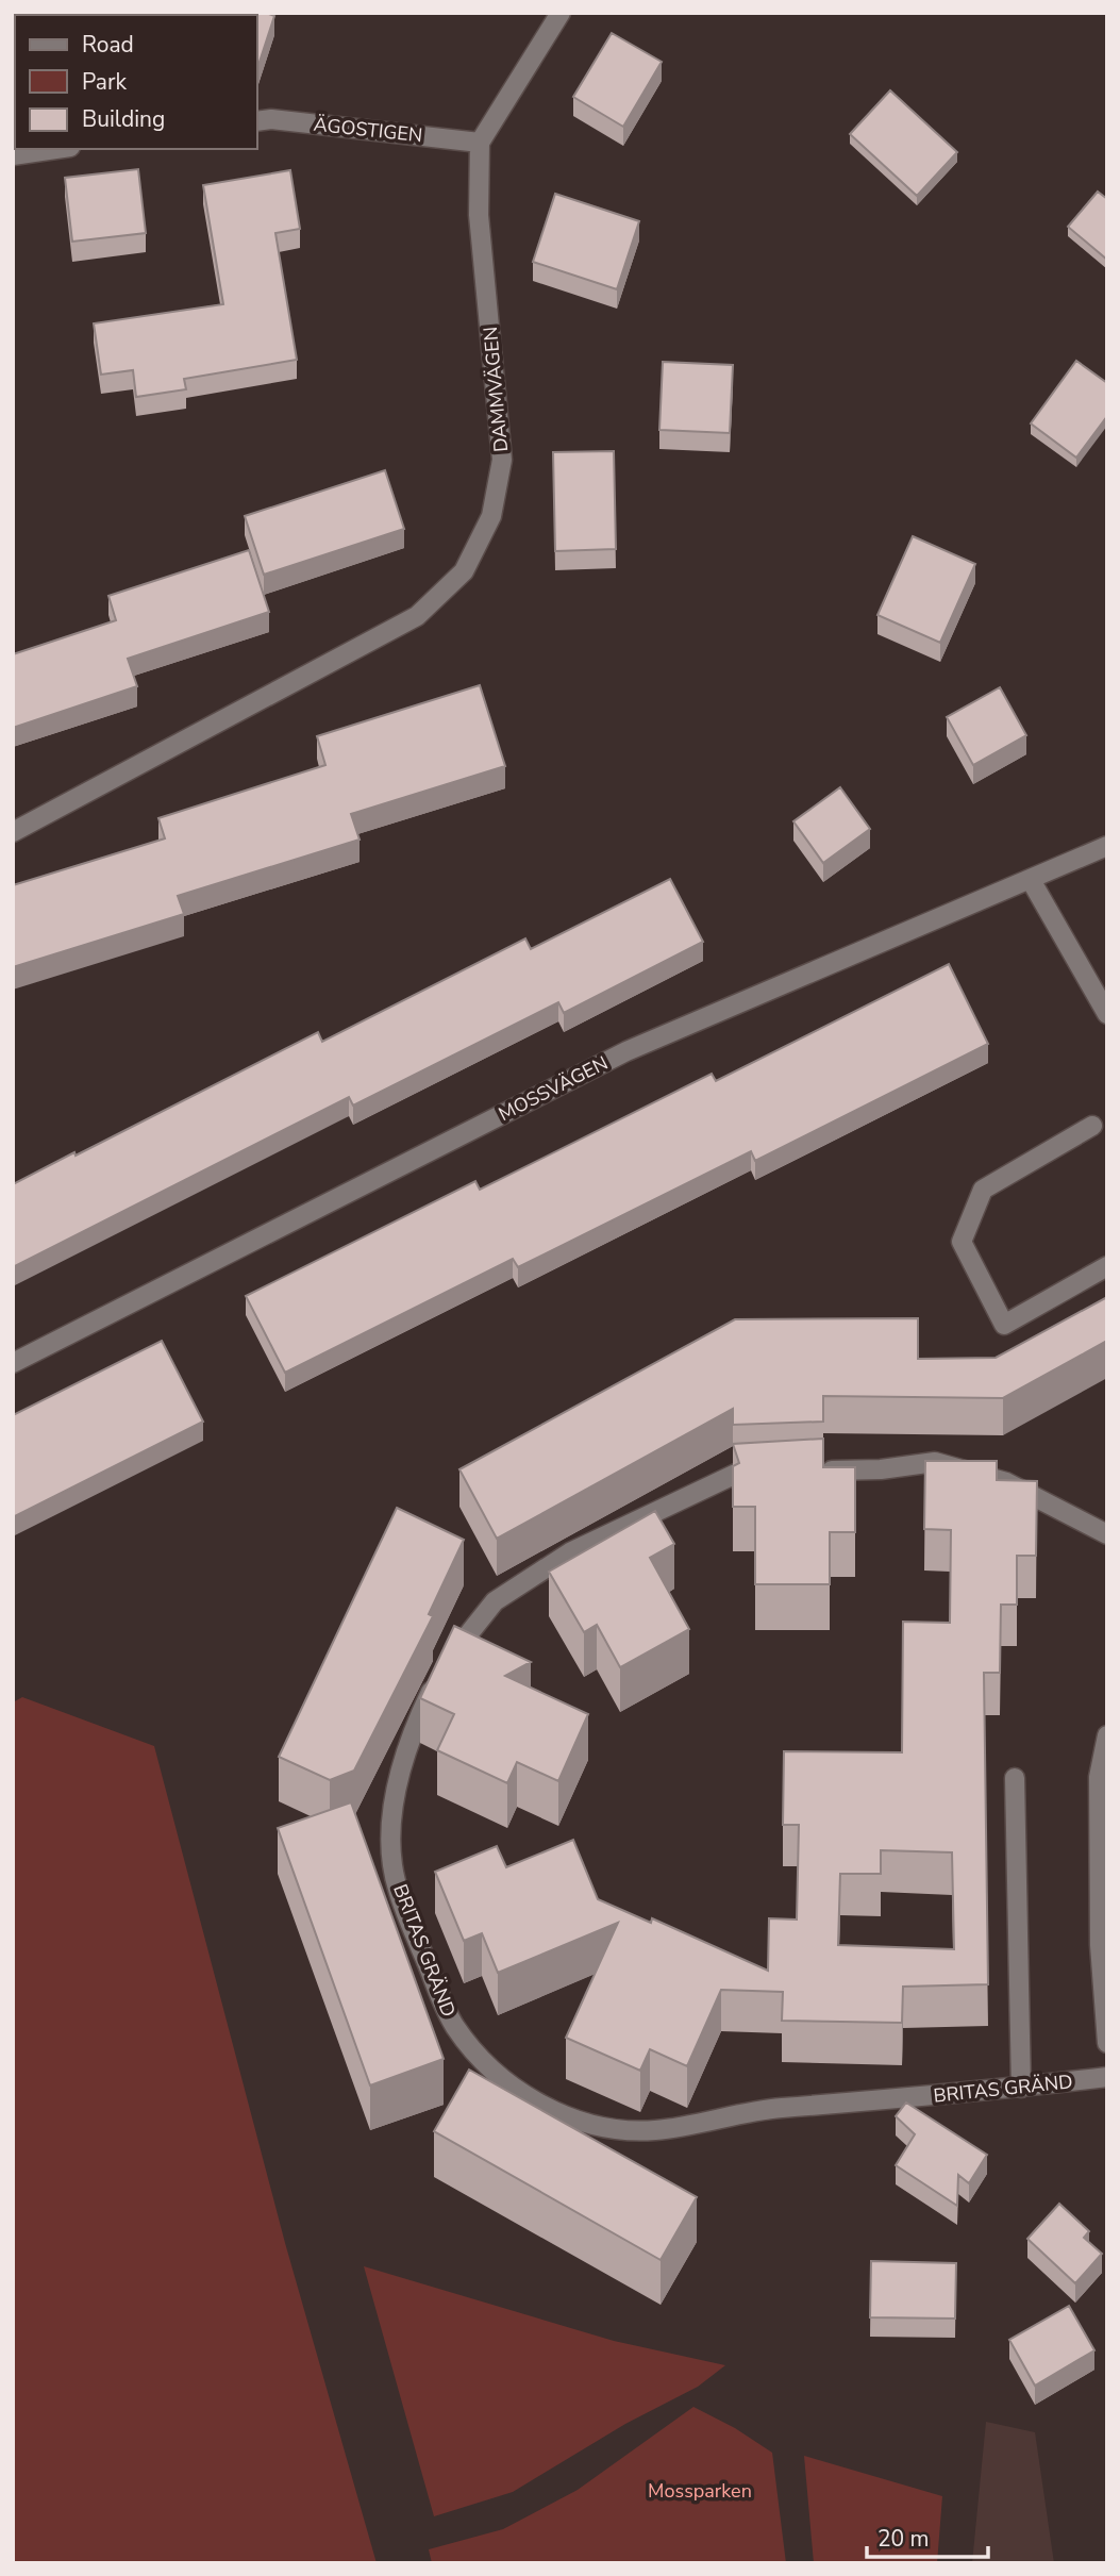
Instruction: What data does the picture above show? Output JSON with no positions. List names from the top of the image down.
{
  "streets": {
    "street": [
      "ÄGOSTIGEN",
      "DAMMVÄGEN",
      "MOSSVÄGEN",
      "BRITAS GRÄND"
    ]
  },
  "crossings": [
    ["ÄGOSTIGEN", "DAMMVÄGEN"]
  ],
  "parks": ["Mossparken"],
  "legend": ["Road", "Park", "Building"],
  "scale_bar": "20 m"
}
